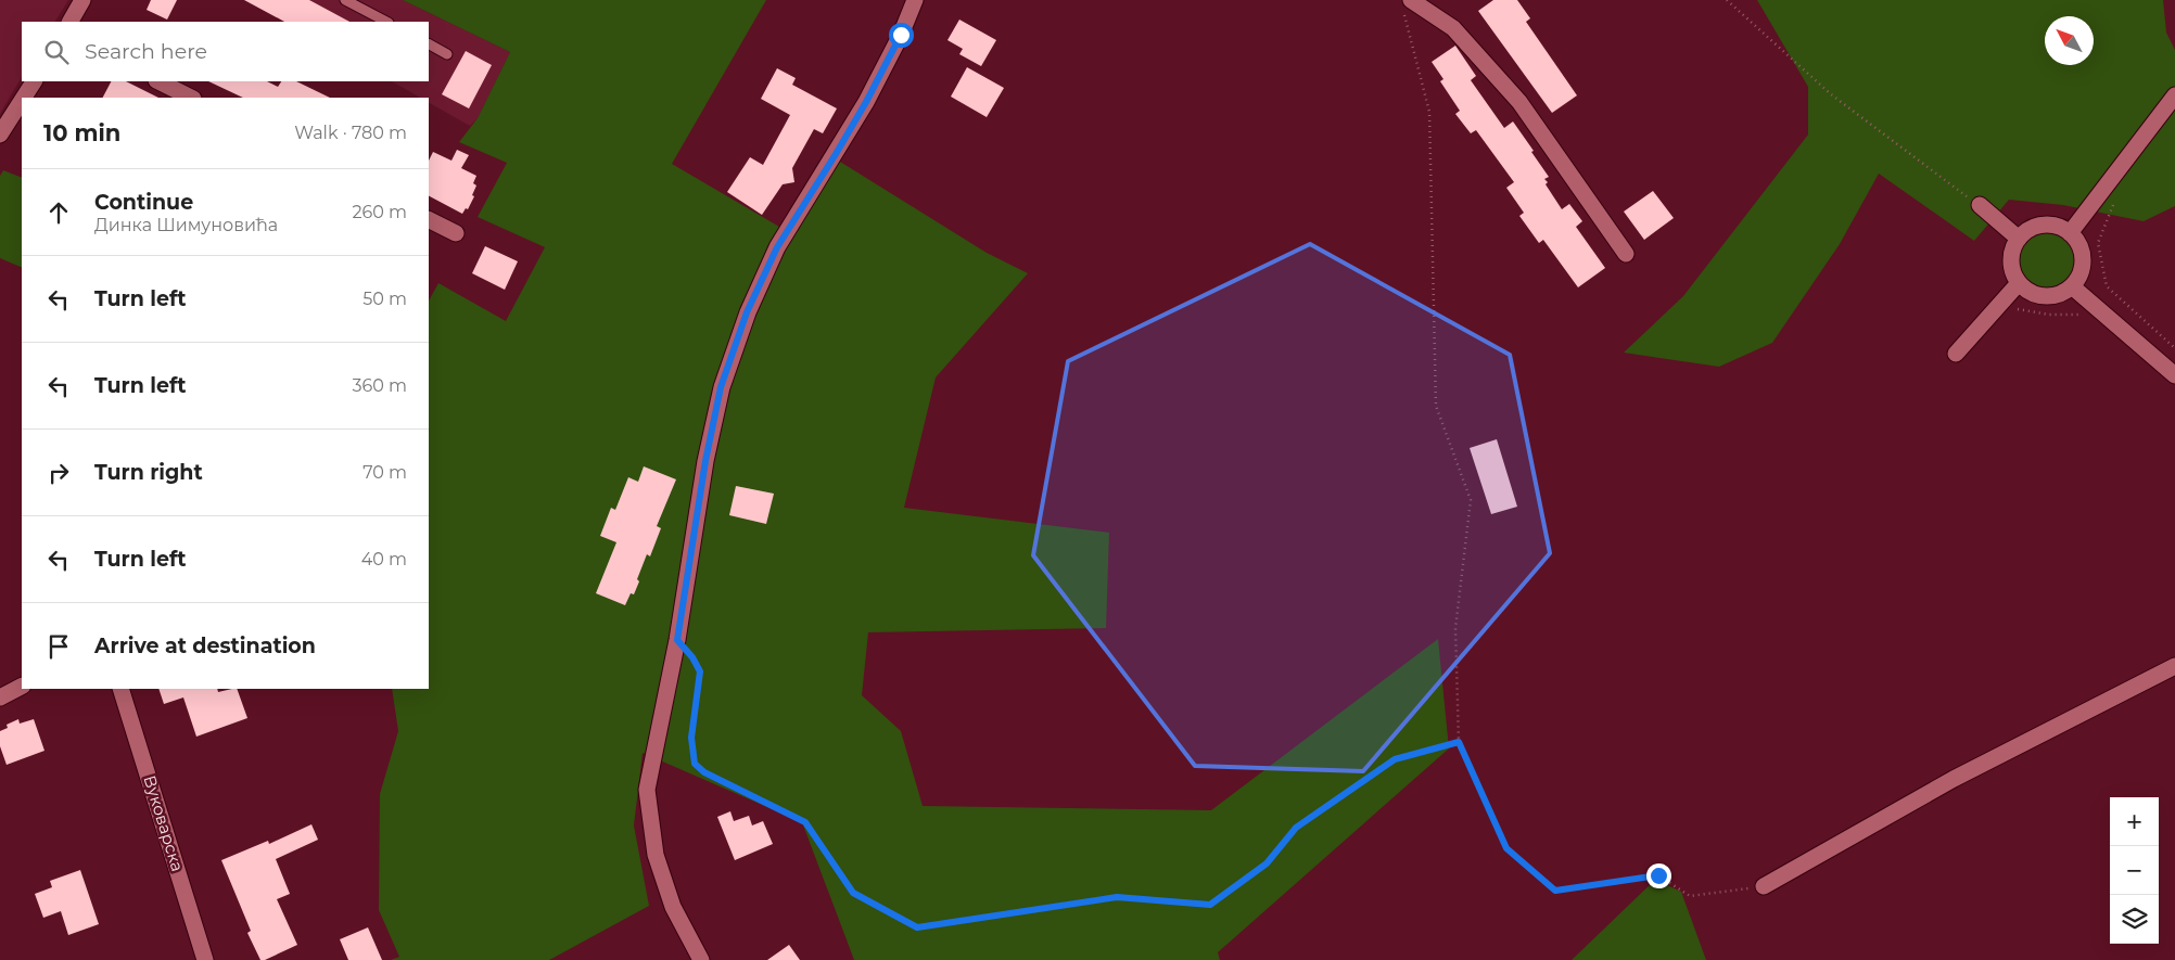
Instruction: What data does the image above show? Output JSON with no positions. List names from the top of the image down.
{
  "streets": {
    "street": ["Вуковарска"]
  },
  "north": "top left",
  "page": {
    "search": "Search here",
    "heading": ["10 min", "Walk · 780 m"],
    "list": [
      ["Continue", "Динка Шимуновића", "260 m"],
      ["Turn left", "50 m"],
      ["Turn left", "360 m"],
      ["Turn right", "70 m"],
      ["Turn left", "40 m"],
      "Arrive at destination"
    ],
    "map_buttons": ["+", "−"]
  }
}
